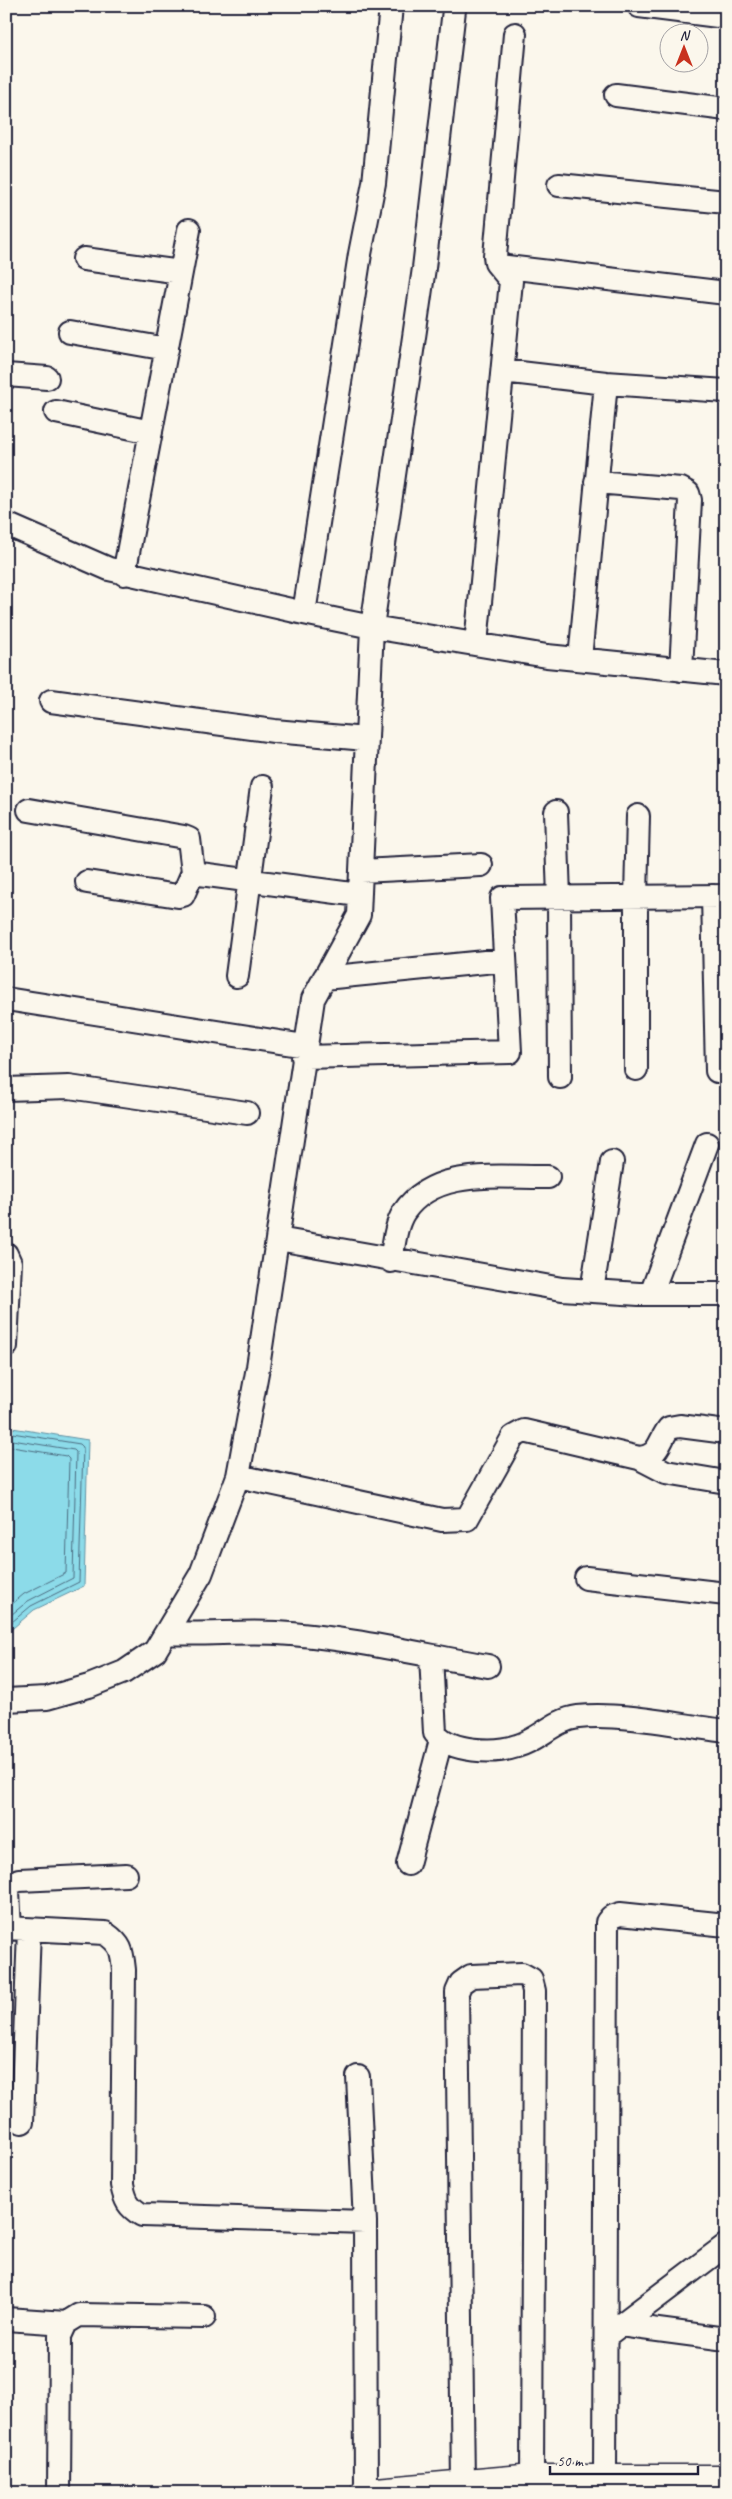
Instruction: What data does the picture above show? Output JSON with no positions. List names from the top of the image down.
{
  "scale_bar": "50 m",
  "north": "top"
}
